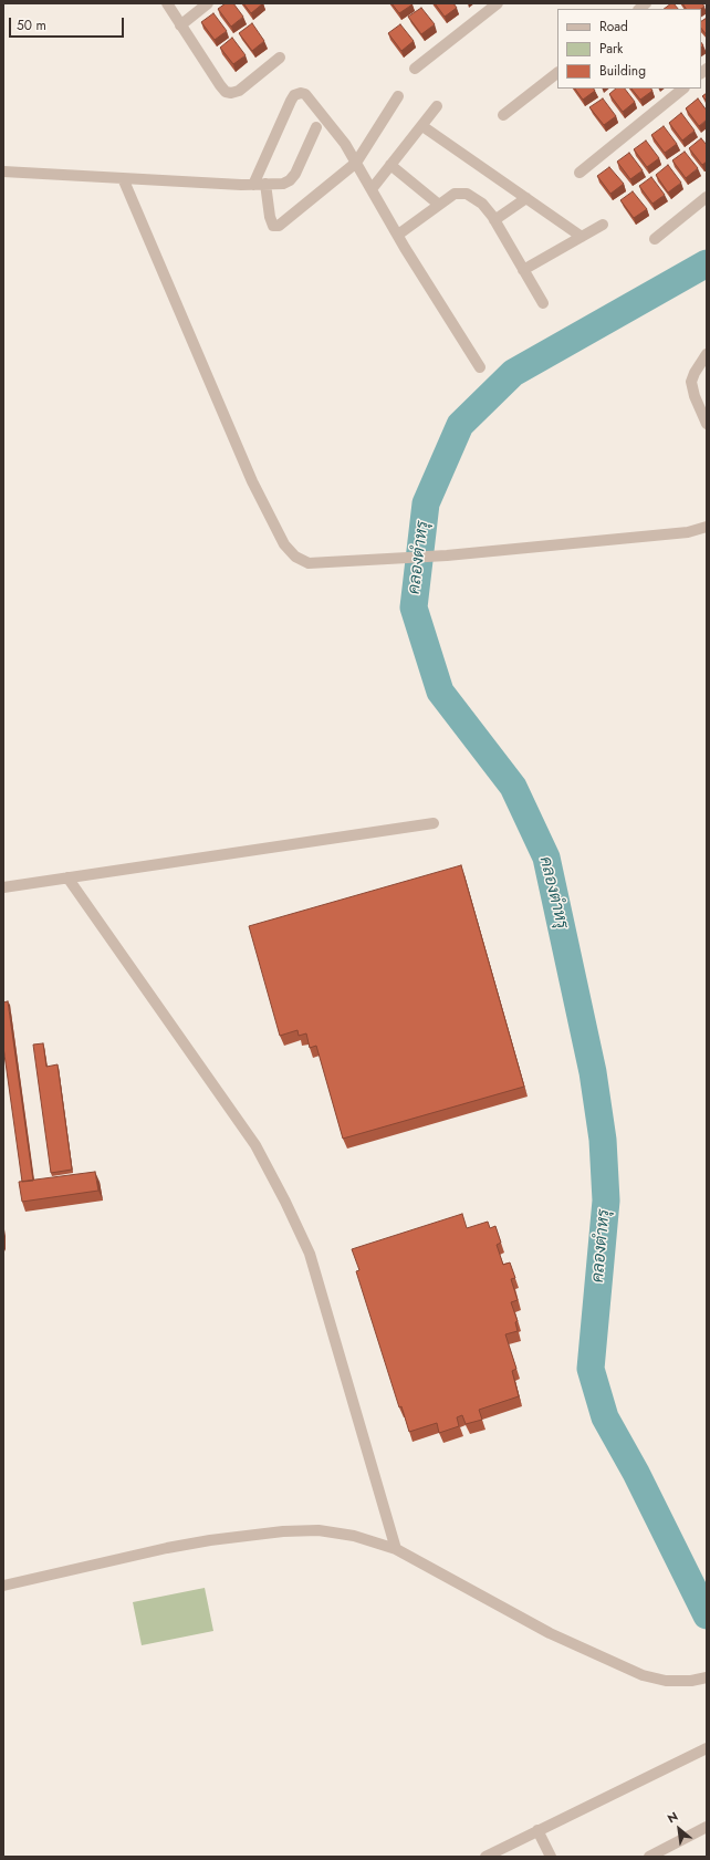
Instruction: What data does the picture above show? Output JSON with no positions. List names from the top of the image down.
{
  "water": ["คลองตำหรุ"],
  "legend": ["Road", "Park", "Building"],
  "scale_bar": "50 m",
  "north": "top left"
}
